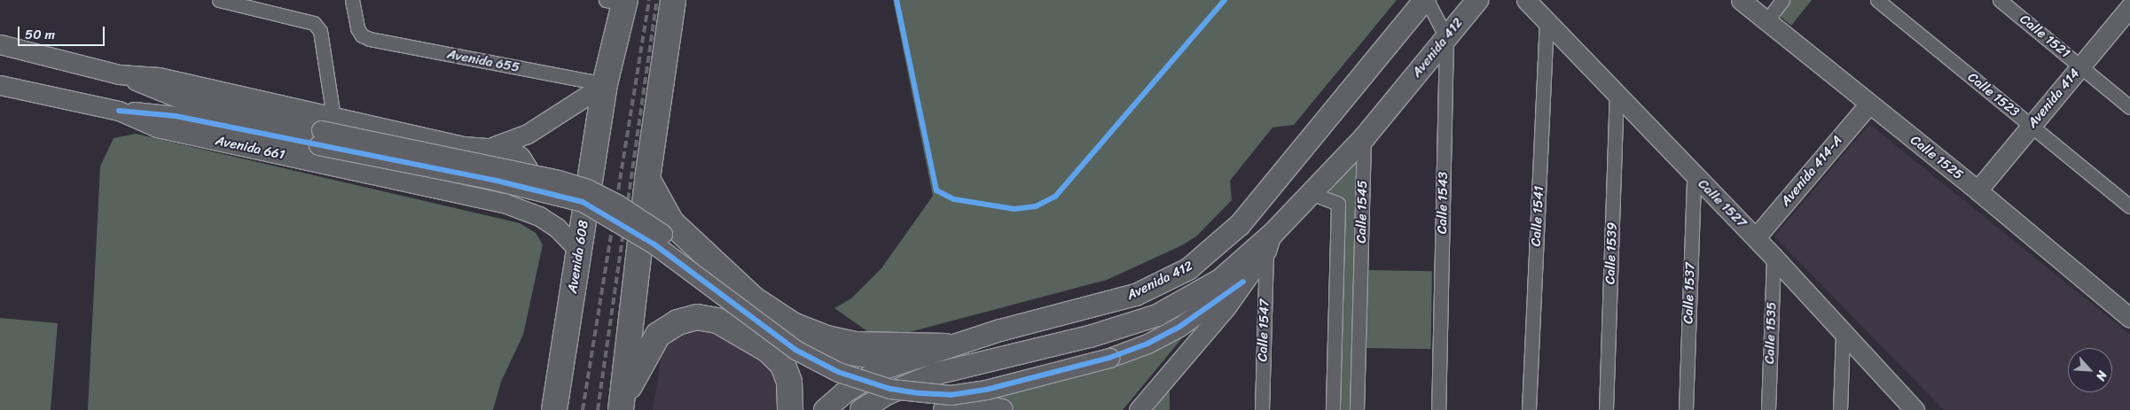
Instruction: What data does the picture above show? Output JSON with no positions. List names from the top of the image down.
{
  "streets": {
    "highway": ["Avenida 608"],
    "main road": ["Avenida 412"],
    "street": [
      "Calle 1521",
      "Avenida 655",
      "Calle 1523",
      "Avenida 414",
      "Avenida 661",
      "Calle 1525",
      "Avenida 414-A",
      "Calle 1543",
      "Calle 1527",
      "Calle 1545",
      "Calle 1541",
      "Calle 1539",
      "Calle 1537",
      "Calle 1547",
      "Calle 1535"
    ]
  },
  "crossings": [
    ["Calle 1521", "Avenida 414"],
    ["Avenida 412", "Calle 1543"],
    ["Avenida 412", "Calle 1545"],
    ["Avenida 412", "Calle 1547"],
    ["Avenida 655", "Avenida 608"],
    ["Calle 1523", "Avenida 414"],
    ["Avenida 414", "Calle 1525"],
    ["Avenida 661", "Avenida 608"],
    ["Calle 1525", "Avenida 414-A"],
    ["Avenida 414-A", "Calle 1527"],
    ["Calle 1527", "Calle 1541"],
    ["Calle 1527", "Calle 1539"],
    ["Calle 1527", "Calle 1537"],
    ["Calle 1527", "Calle 1535"]
  ],
  "scale_bar": "50 m",
  "north": "bottom right"
}
